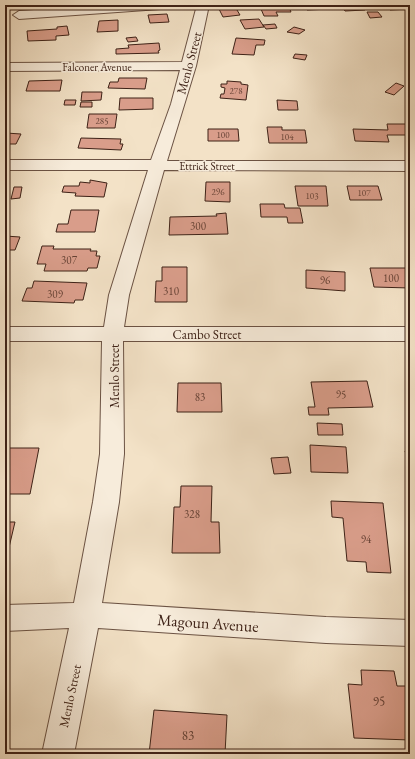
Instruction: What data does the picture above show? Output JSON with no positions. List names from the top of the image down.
{
  "streets": {
    "street": [
      "Menlo Street",
      "Falconer Avenue",
      "Ettrick Street",
      "Cambo Street",
      "Magoun Avenue"
    ]
  },
  "crossings": [
    ["Menlo Street", "Falconer Avenue"],
    ["Menlo Street", "Ettrick Street"],
    ["Menlo Street", "Cambo Street"],
    ["Menlo Street", "Magoun Avenue"]
  ],
  "house_numbers": [
    "278",
    "285",
    "100",
    "104",
    "296",
    "107",
    "103",
    "300",
    "307",
    "100",
    "96",
    "310",
    "309",
    "95",
    "83",
    "328",
    "94",
    "95",
    "83"
  ]
}
